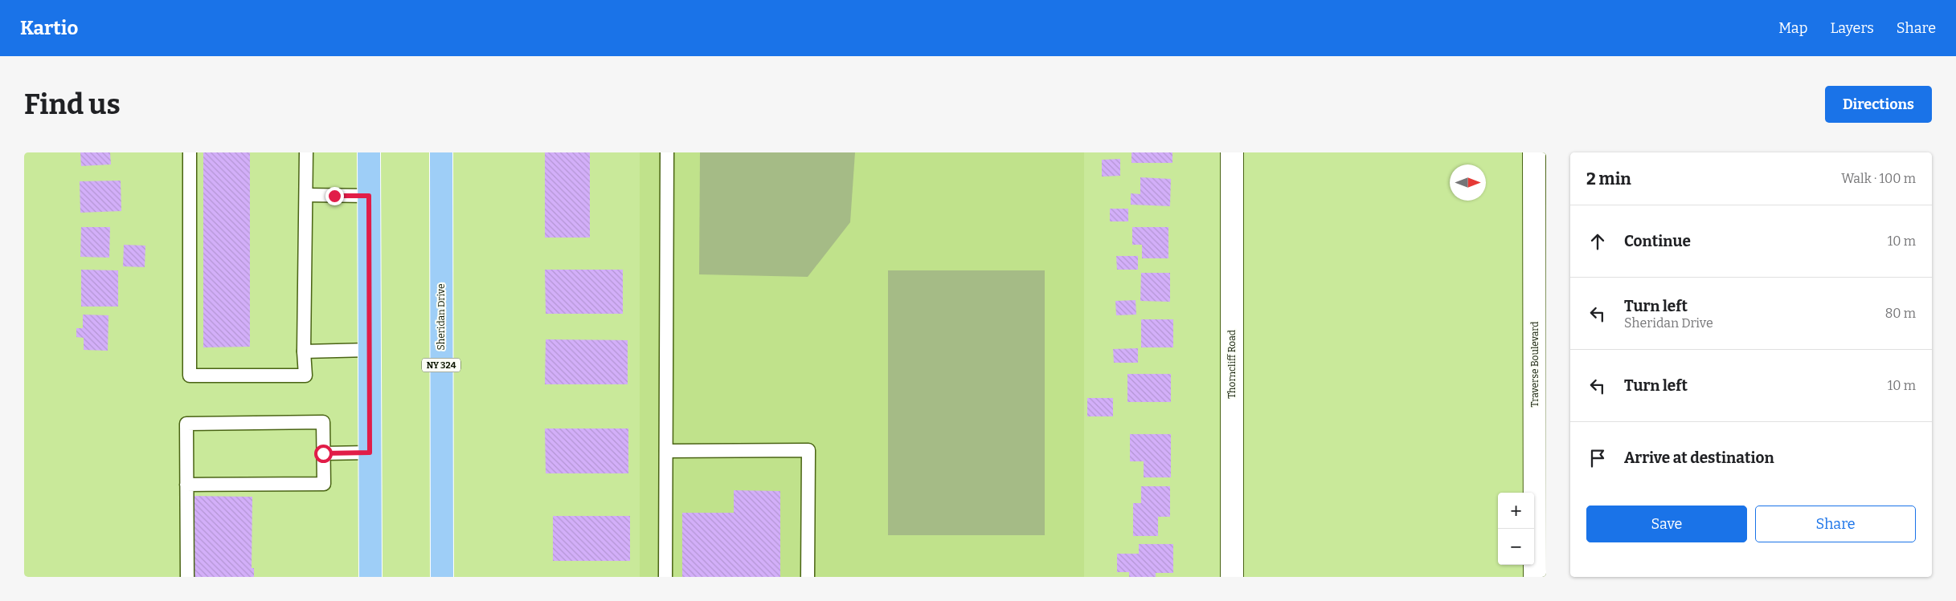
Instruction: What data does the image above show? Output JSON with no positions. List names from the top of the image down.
{
  "streets": {
    "main road": ["Sheridan Drive", "NY 324"],
    "street": ["Thorncliff Road", "Traverse Boulevard"]
  },
  "north": "right",
  "page": {
    "header": "Kartio",
    "nav": ["Map", "Layers", "Share"],
    "buttons": [
      "Directions",
      ["Save", "Share"]
    ],
    "title": "Find us",
    "heading": ["2 min", "Walk · 100 m"],
    "list": [
      ["Continue", "10 m"],
      ["Turn left", "Sheridan Drive", "80 m"],
      ["Turn left", "10 m"],
      "Arrive at destination"
    ],
    "map_buttons": ["+", "−"]
  }
}
